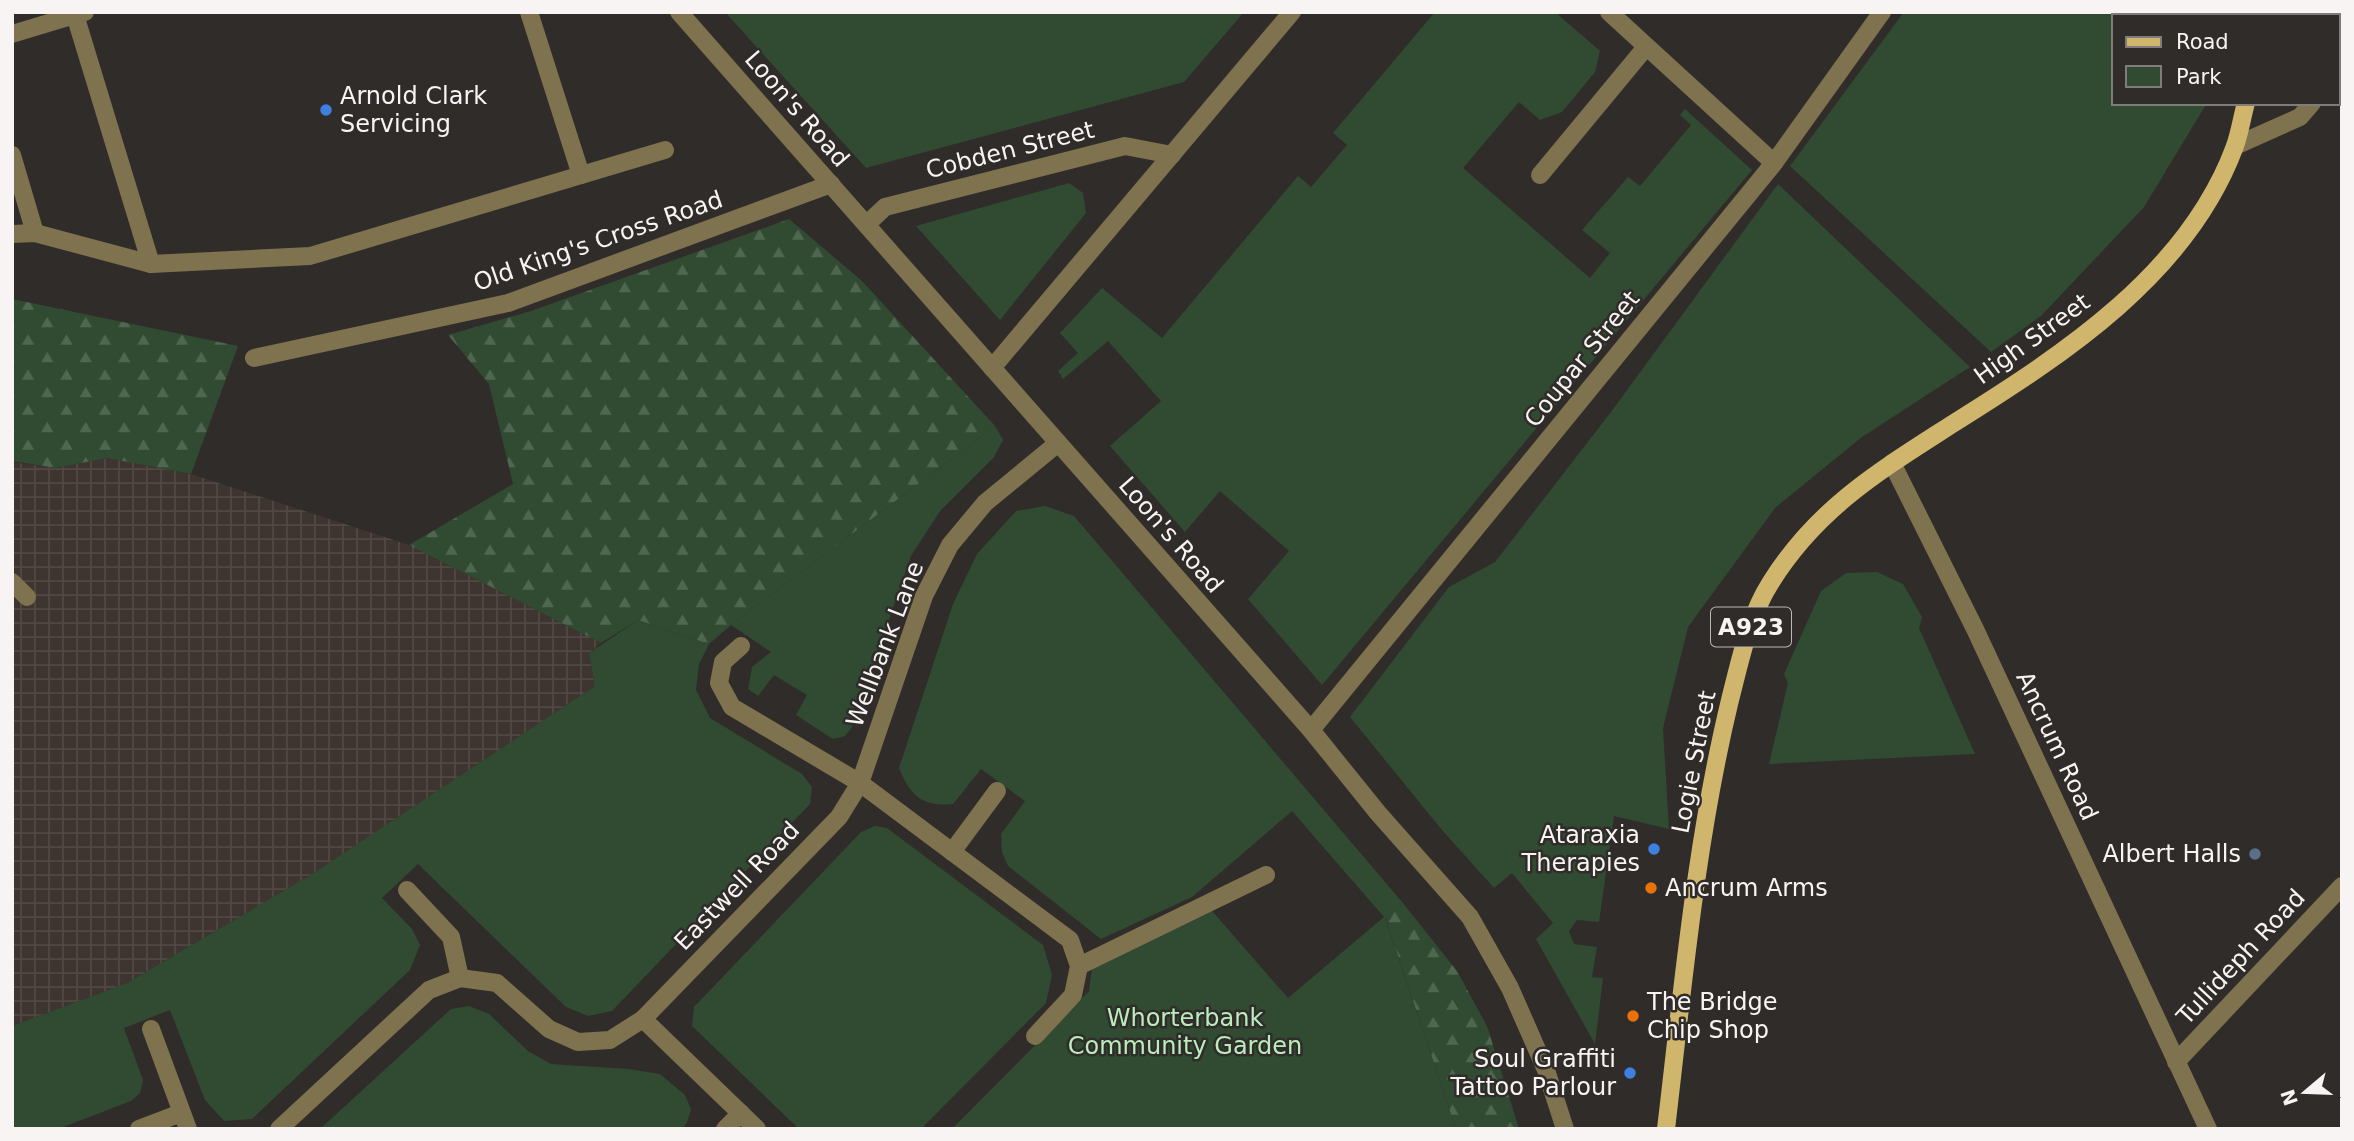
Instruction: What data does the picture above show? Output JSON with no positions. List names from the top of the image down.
{
  "streets": {
    "main road": ["High Street", "A923", "Logie Street"],
    "street": [
      "Loon's Road",
      "Cobden Street",
      "Old King's Cross Road",
      "Coupar Street",
      "Wellbank Lane",
      "Ancrum Road",
      "Eastwell Road",
      "Tullideph Road"
    ]
  },
  "crossings": [
    ["Loon's Road", "Cobden Street"],
    ["Loon's Road", "Old King's Cross Road"],
    ["Loon's Road", "Coupar Street"],
    ["Loon's Road", "Wellbank Lane"],
    ["High Street", "A923"],
    ["High Street", "Ancrum Road"],
    ["High Street", "Logie Street"],
    ["Wellbank Lane", "Eastwell Road"],
    ["Ancrum Road", "Logie Street"],
    ["Ancrum Road", "Tullideph Road"]
  ],
  "parks": ["Whorterbank Community Garden"],
  "places": [
    "Arnold Clark Servicing",
    "Ataraxia Therapies",
    "Albert Halls",
    "Ancrum Arms",
    "The Bridge Chip Shop",
    "Soul Graffiti Tattoo Parlour"
  ],
  "legend": ["Road", "Park"],
  "north": "left"
}
